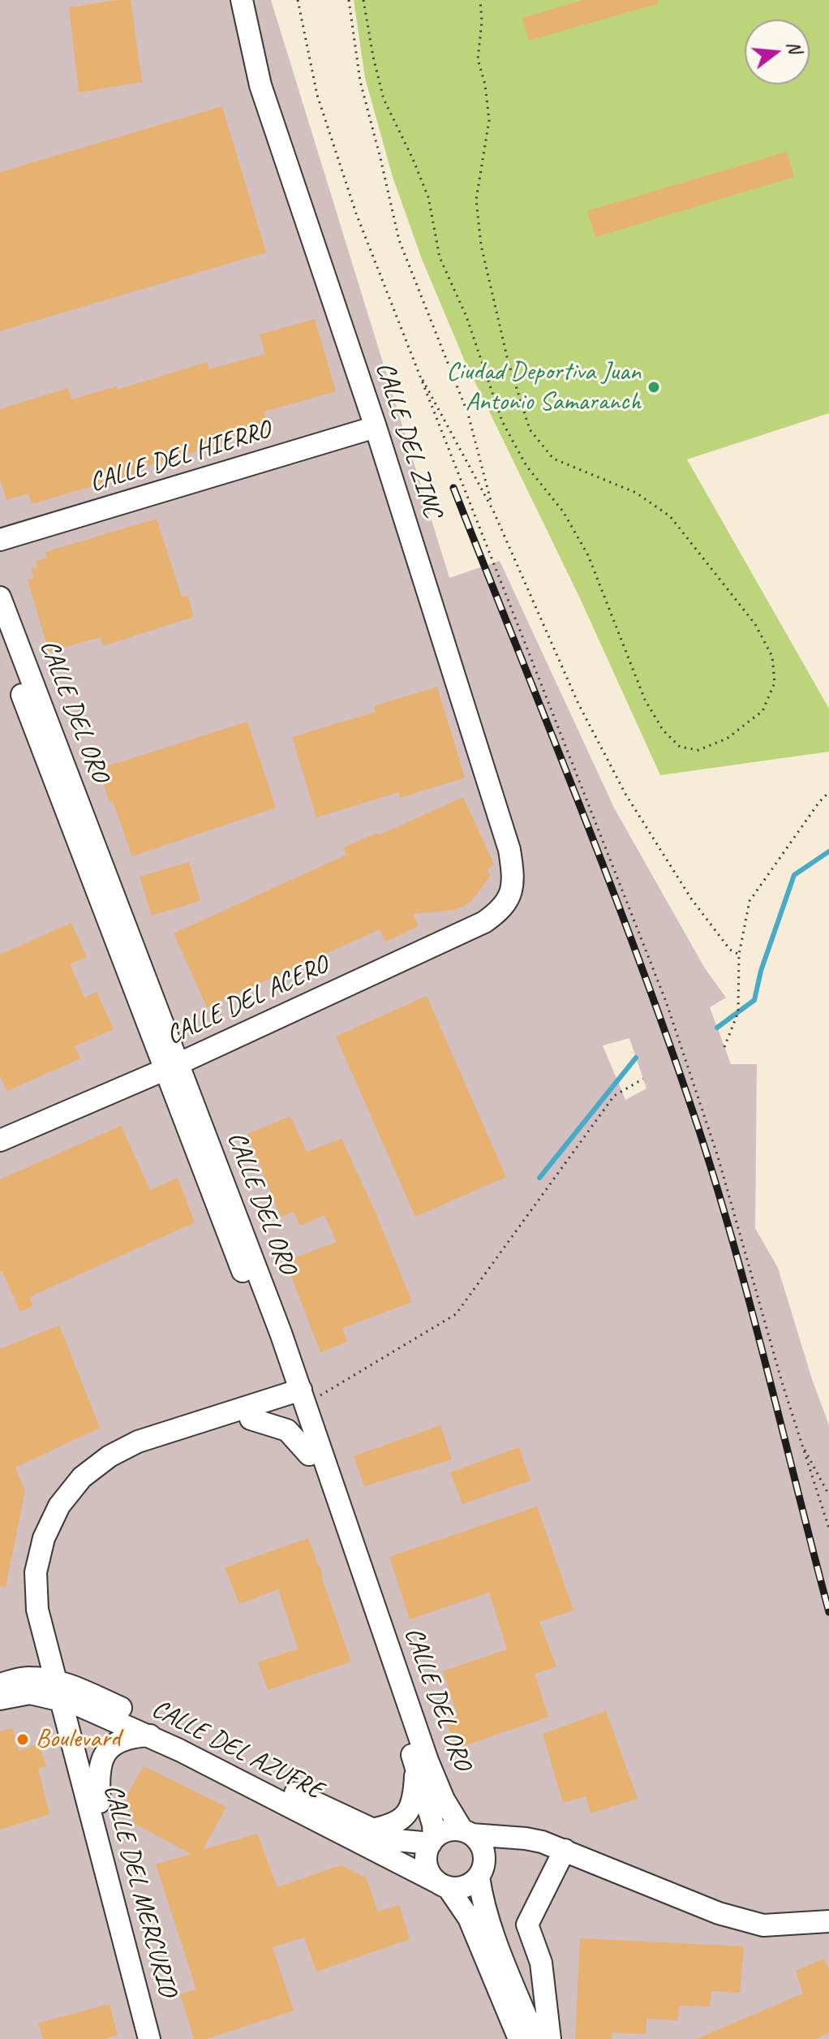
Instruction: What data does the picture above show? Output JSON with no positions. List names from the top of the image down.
{
  "streets": {
    "street": [
      "CALLE DEL ZINC",
      "CALLE DEL HIERRO",
      "CALLE DEL ORO",
      "CALLE DEL ACERO",
      "CALLE DEL AZUFRE",
      "CALLE DEL MERCURIO"
    ]
  },
  "crossings": [
    ["CALLE DEL ZINC", "CALLE DEL HIERRO"],
    ["CALLE DEL ZINC", "CALLE DEL ACERO"],
    ["CALLE DEL ORO", "CALLE DEL ACERO"],
    ["CALLE DEL ORO", "CALLE DEL AZUFRE"],
    ["CALLE DEL AZUFRE", "CALLE DEL MERCURIO"]
  ],
  "places": ["Ciudad Deportiva Juan Antonio Samaranch", "Boulevard"],
  "north": "right"
}
